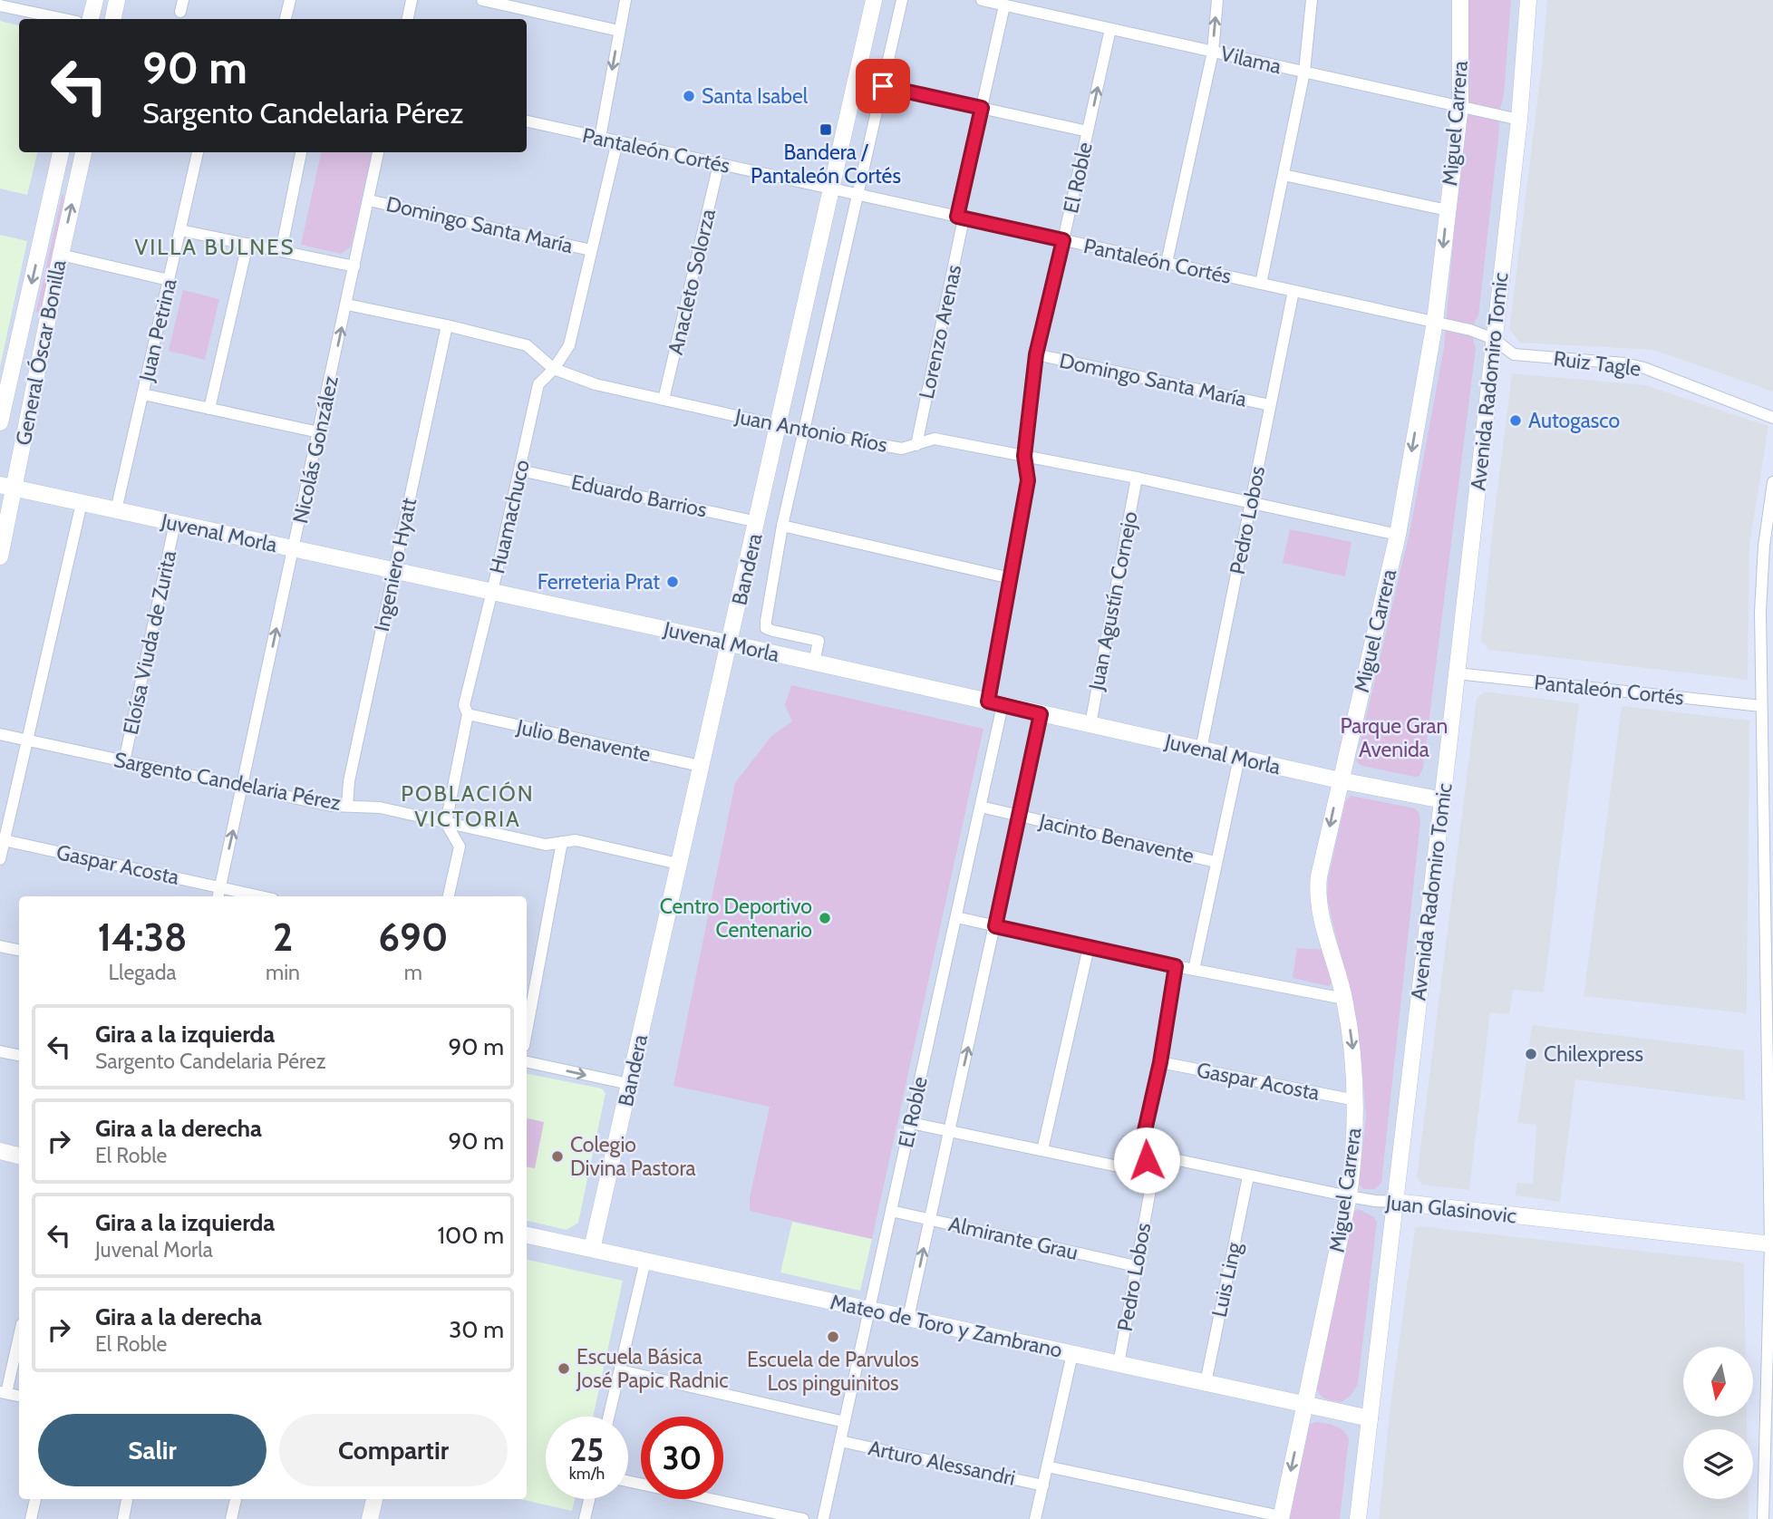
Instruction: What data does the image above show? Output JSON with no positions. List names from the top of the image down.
{
  "streets": {
    "street": [
      "Vilama",
      "Miguel Carrera",
      "Pantaleón Cortés",
      "El Roble",
      "Domingo Santa María",
      "Anacleto Solorza",
      "Juan Petrina",
      "Lorenzo Arenas",
      "General Óscar Bonilla",
      "Ruiz Tagle",
      "Avenida Radomiro Tomic",
      "Juan Antonio Ríos",
      "Nicolás González",
      "Eduardo Barrios",
      "Huamachuco",
      "Pedro Lobos",
      "Juvenal Morla",
      "Ingeniero Hyatt",
      "Bandera",
      "Juan Agustín Cornejo",
      "Eloísa Viuda de Zurita",
      "Julio Benavente",
      "Sargento Candelaria Pérez",
      "Jacinto Benavente",
      "Gaspar Acosta",
      "Juan Glasinovic",
      "Almirante Grau",
      "Luis Ling",
      "Mateo de Toro y Zambrano",
      "Arturo Alessandri"
    ]
  },
  "crossings": [
    ["Vilama", "Miguel Carrera"],
    ["Vilama", "El Roble"],
    ["Vilama", "Lorenzo Arenas"],
    ["Vilama", "Avenida Radomiro Tomic"],
    ["Miguel Carrera", "Pantaleón Cortés"],
    ["Miguel Carrera", "Juan Antonio Ríos"],
    ["Miguel Carrera", "Juvenal Morla"],
    ["Miguel Carrera", "Gaspar Acosta"],
    ["Miguel Carrera", "Juan Glasinovic"],
    ["Miguel Carrera", "Mateo de Toro y Zambrano"],
    ["Pantaleón Cortés", "El Roble"],
    ["Pantaleón Cortés", "Anacleto Solorza"],
    ["Pantaleón Cortés", "Lorenzo Arenas"],
    ["Pantaleón Cortés", "Ruiz Tagle"],
    ["Pantaleón Cortés", "Avenida Radomiro Tomic"],
    ["Pantaleón Cortés", "Huamachuco"],
    ["Pantaleón Cortés", "Pedro Lobos"],
    ["Pantaleón Cortés", "Bandera"],
    ["El Roble", "Domingo Santa María"],
    ["El Roble", "Juan Antonio Ríos"],
    ["El Roble", "Juvenal Morla"],
    ["El Roble", "Jacinto Benavente"],
    ["El Roble", "Juan Glasinovic"],
    ["El Roble", "Almirante Grau"],
    ["El Roble", "Mateo de Toro y Zambrano"],
    ["El Roble", "Arturo Alessandri"],
    ["Domingo Santa María", "Nicolás González"],
    ["Domingo Santa María", "Huamachuco"],
    ["Domingo Santa María", "Pedro Lobos"],
    ["Anacleto Solorza", "Juan Antonio Ríos"],
    ["Juan Petrina", "Juvenal Morla"],
    ["Lorenzo Arenas", "Juan Antonio Ríos"],
    ["General Óscar Bonilla", "Juvenal Morla"],
    ["Ruiz Tagle", "Avenida Radomiro Tomic"],
    ["Avenida Radomiro Tomic", "Juvenal Morla"],
    ["Avenida Radomiro Tomic", "Juan Glasinovic"],
    ["Avenida Radomiro Tomic", "Mateo de Toro y Zambrano"],
    ["Juan Antonio Ríos", "Nicolás González"],
    ["Juan Antonio Ríos", "Huamachuco"],
    ["Juan Antonio Ríos", "Pedro Lobos"],
    ["Juan Antonio Ríos", "Ingeniero Hyatt"],
    ["Juan Antonio Ríos", "Bandera"],
    ["Juan Antonio Ríos", "Juan Agustín Cornejo"],
    ["Nicolás González", "Juvenal Morla"],
    ["Nicolás González", "Sargento Candelaria Pérez"],
    ["Nicolás González", "Gaspar Acosta"],
    ["Eduardo Barrios", "Huamachuco"],
    ["Eduardo Barrios", "Bandera"],
    ["Huamachuco", "Juvenal Morla"],
    ["Huamachuco", "Julio Benavente"],
    ["Huamachuco", "Sargento Candelaria Pérez"],
    ["Pedro Lobos", "Juvenal Morla"],
    ["Pedro Lobos", "Gaspar Acosta"],
    ["Pedro Lobos", "Juan Glasinovic"],
    ["Pedro Lobos", "Almirante Grau"],
    ["Pedro Lobos", "Mateo de Toro y Zambrano"],
    ["Juvenal Morla", "Ingeniero Hyatt"],
    ["Juvenal Morla", "Bandera"],
    ["Juvenal Morla", "Juan Agustín Cornejo"],
    ["Juvenal Morla", "Eloísa Viuda de Zurita"],
    ["Ingeniero Hyatt", "Sargento Candelaria Pérez"],
    ["Bandera", "Julio Benavente"],
    ["Bandera", "Sargento Candelaria Pérez"],
    ["Bandera", "Mateo de Toro y Zambrano"],
    ["Eloísa Viuda de Zurita", "Sargento Candelaria Pérez"],
    ["Juan Glasinovic", "Luis Ling"],
    ["Luis Ling", "Mateo de Toro y Zambrano"]
  ],
  "one_way": ["Nicolás González"],
  "districts": ["VILLA BULNES", "POBLACIÓN VICTORIA"],
  "parks": ["Parque Gran Avenida"],
  "places": {
    "other": [
      "Santa Isabel",
      "Autogasco",
      "Ferreteria Prat",
      "Centro Deportivo Centenario",
      "Chilexpress",
      "Colegio Divina Pastora",
      "Escuela de Parvulos Los pinguinitos",
      "Escuela Básica José Papic Radnic"
    ],
    "transit": ["Bandera / Pantaleón Cortés"]
  },
  "north": "bottom",
  "page": {
    "turn": ["90 m", "Sargento Candelaria Pérez"],
    "eta": [
      "14:38",
      "Llegada",
      "2",
      "min",
      "690",
      "m"
    ],
    "list": [
      {
        "name": "Gira a la izquierda",
        "note": "Sargento Candelaria Pérez",
        "value": "90 m"
      },
      {
        "name": "Gira a la derecha",
        "note": "El Roble",
        "value": "90 m"
      },
      {
        "name": "Gira a la izquierda",
        "note": "Juvenal Morla",
        "value": "100 m"
      },
      {
        "name": "Gira a la derecha",
        "note": "El Roble",
        "value": "30 m"
      }
    ],
    "buttons": ["Salir", "Compartir"],
    "speed": "25 km/h",
    "limit": "30"
  }
}
